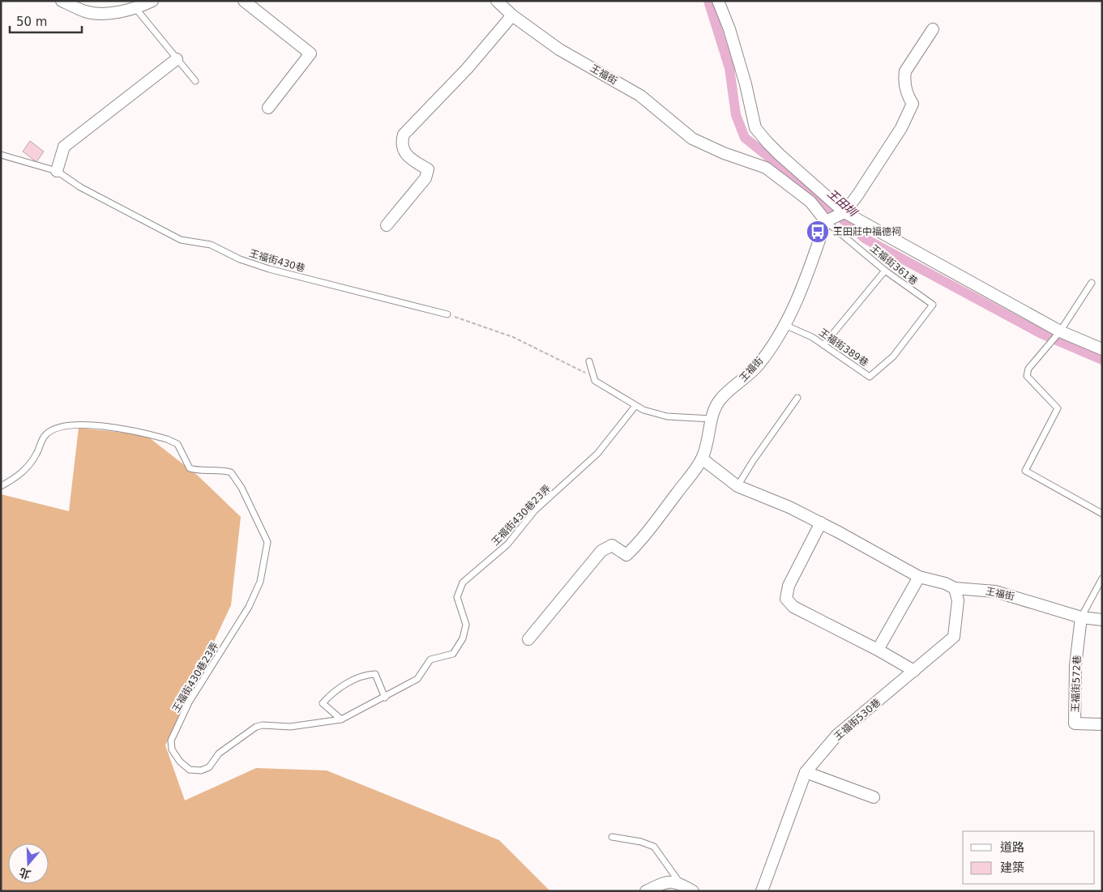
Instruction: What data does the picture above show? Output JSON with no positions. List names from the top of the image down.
{
  "streets": {
    "street": ["王福街", "王福街572巷", "王福街530巷"],
    "lane": [
      "王福街430巷",
      "王福街361巷",
      "王福街389巷",
      "王福街430巷23弄"
    ]
  },
  "crossings": [
    ["王福街", "王福街361巷"],
    ["王福街", "王福街389巷"],
    ["王福街", "王福街572巷"],
    ["王福街", "王福街530巷"],
    ["王福街361巷", "王福街389巷"]
  ],
  "water": ["王田圳"],
  "places": {
    "bus stop": ["王田莊中福德祠"]
  },
  "legend": ["道路", "建築"],
  "scale_bar": "50 m",
  "north": "bottom"
}
